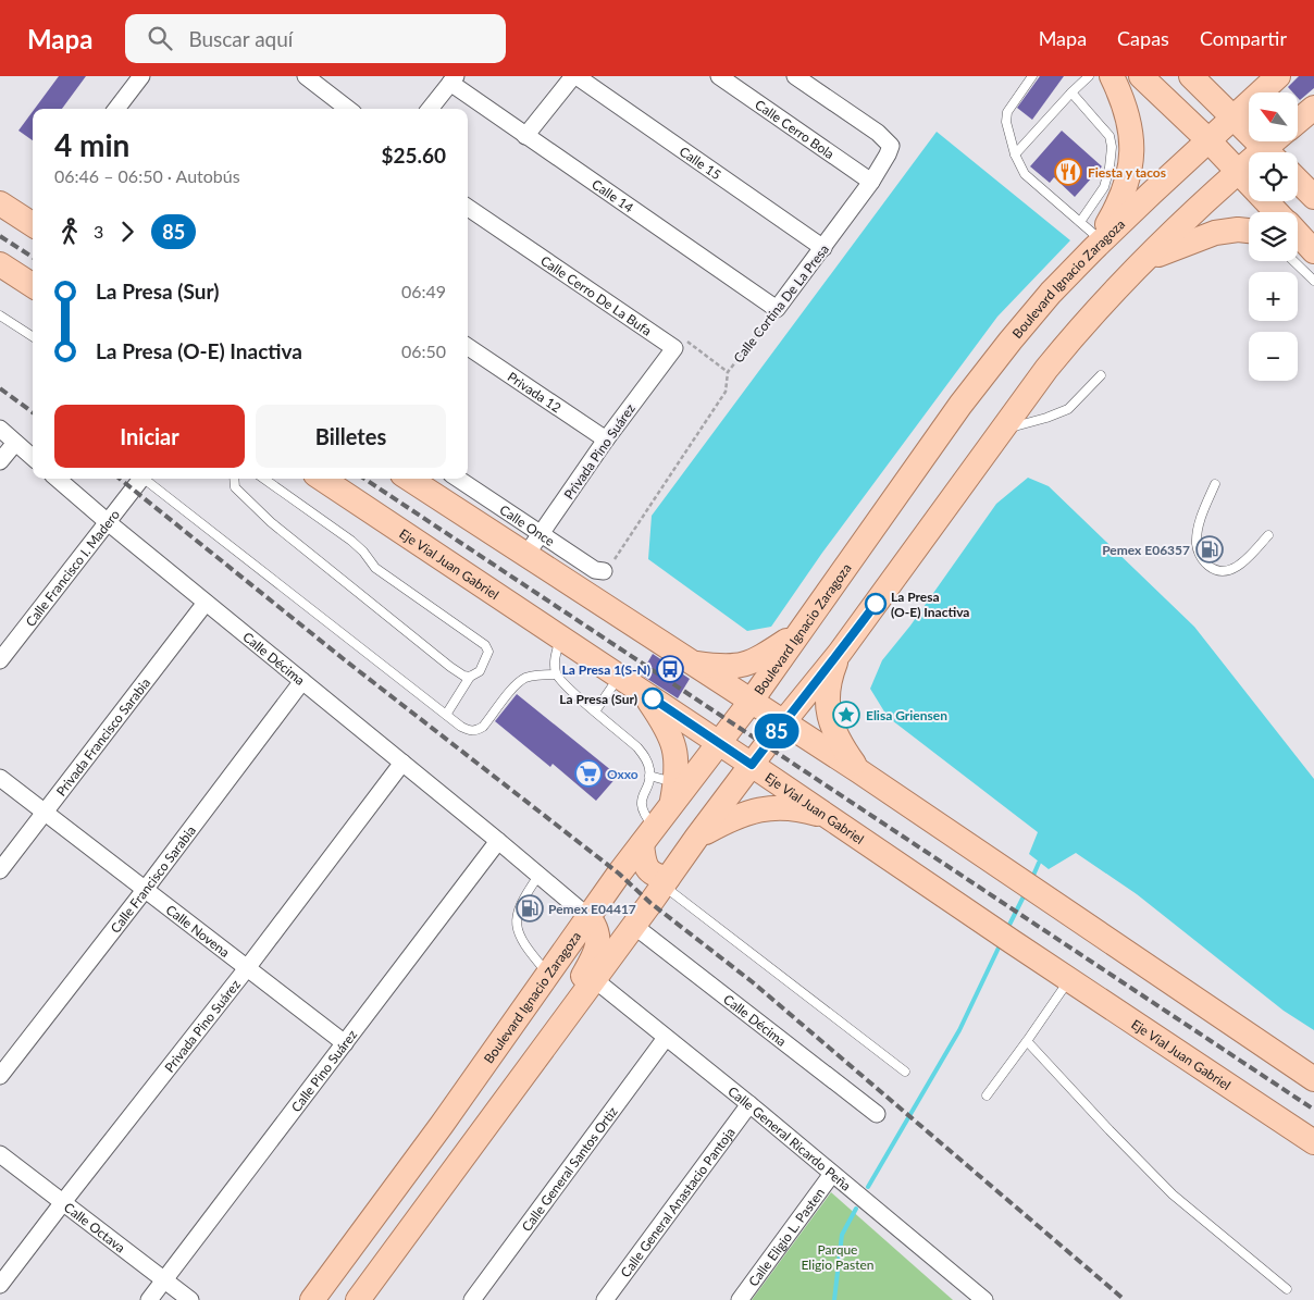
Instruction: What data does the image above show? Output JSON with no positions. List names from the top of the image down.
{
  "streets": {
    "main road": ["Boulevard Ignacio Zaragoza", "Eje Vial Juan Gabriel"],
    "street": [
      "Calle Cerro Bola",
      "Calle 15",
      "Calle 14",
      "Calle Cerro De La Bufa",
      "Calle Cortina De La Presa",
      "Privada 12",
      "Privada Pino Suárez",
      "Calle Once",
      "Calle Francisco I. Madero",
      "Calle Décima",
      "Privada Francisco Sarabia",
      "Calle Francisco Sarabia",
      "Calle Novena",
      "Calle Pino Suárez",
      "Calle General Ricardo Peña",
      "Calle General Santos Ortiz",
      "Calle General Anastacio Pantoja",
      "Calle Octava",
      "Calle Eligio L. Pasten"
    ]
  },
  "crossings": [
    ["Calle Cerro Bola", "Calle Cortina De La Presa"],
    ["Calle 15", "Calle Cortina De La Presa"],
    ["Calle 14", "Calle Cortina De La Presa"],
    ["Boulevard Ignacio Zaragoza", "Eje Vial Juan Gabriel"],
    ["Boulevard Ignacio Zaragoza", "Calle Décima"],
    ["Calle Cerro De La Bufa", "Privada Pino Suárez"],
    ["Calle Cortina De La Presa", "Calle Once"],
    ["Privada 12", "Privada Pino Suárez"],
    ["Privada Pino Suárez", "Calle Once"],
    ["Privada Pino Suárez", "Calle Décima"],
    ["Privada Pino Suárez", "Calle Novena"],
    ["Privada Pino Suárez", "Calle Octava"],
    ["Calle Francisco I. Madero", "Calle Décima"],
    ["Calle Décima", "Privada Francisco Sarabia"],
    ["Calle Décima", "Calle Francisco Sarabia"],
    ["Calle Décima", "Calle Pino Suárez"],
    ["Privada Francisco Sarabia", "Calle Novena"],
    ["Calle Francisco Sarabia", "Calle Novena"],
    ["Calle Novena", "Calle Pino Suárez"],
    ["Calle Pino Suárez", "Calle Octava"],
    ["Calle General Ricardo Peña", "Calle General Santos Ortiz"],
    ["Calle General Ricardo Peña", "Calle General Anastacio Pantoja"],
    ["Calle General Ricardo Peña", "Calle Eligio L. Pasten"]
  ],
  "parks": ["Parque Eligio Pasten"],
  "places": {
    "restaurant": ["Fiesta y tacos"],
    "fuel station": ["Pemex E06357", "Pemex E04417"],
    "other": ["La Presa (O-E) Inactiva", "La Presa (Sur)"],
    "bus stop": ["La Presa 1(S-N)"],
    "place": ["Elisa Griensen"],
    "supermarket": ["Oxxo"]
  },
  "lines": ["bus line 85"],
  "north": "top left",
  "page": {
    "header": "Mapa",
    "search": "Buscar aquí",
    "nav": ["Mapa", "Capas", "Compartir"],
    "on_map": "85",
    "map_buttons": ["+", "−"],
    "heading": ["4 min", "06:46 – 06:50 · Autobús", "$25.60"],
    "legs": ["3", "85"],
    "list": [
      {
        "name": "La Presa (Sur)",
        "value": "06:49"
      },
      {
        "name": "La Presa (O-E) Inactiva",
        "value": "06:50"
      }
    ],
    "buttons": ["Iniciar", "Billetes"]
  }
}
